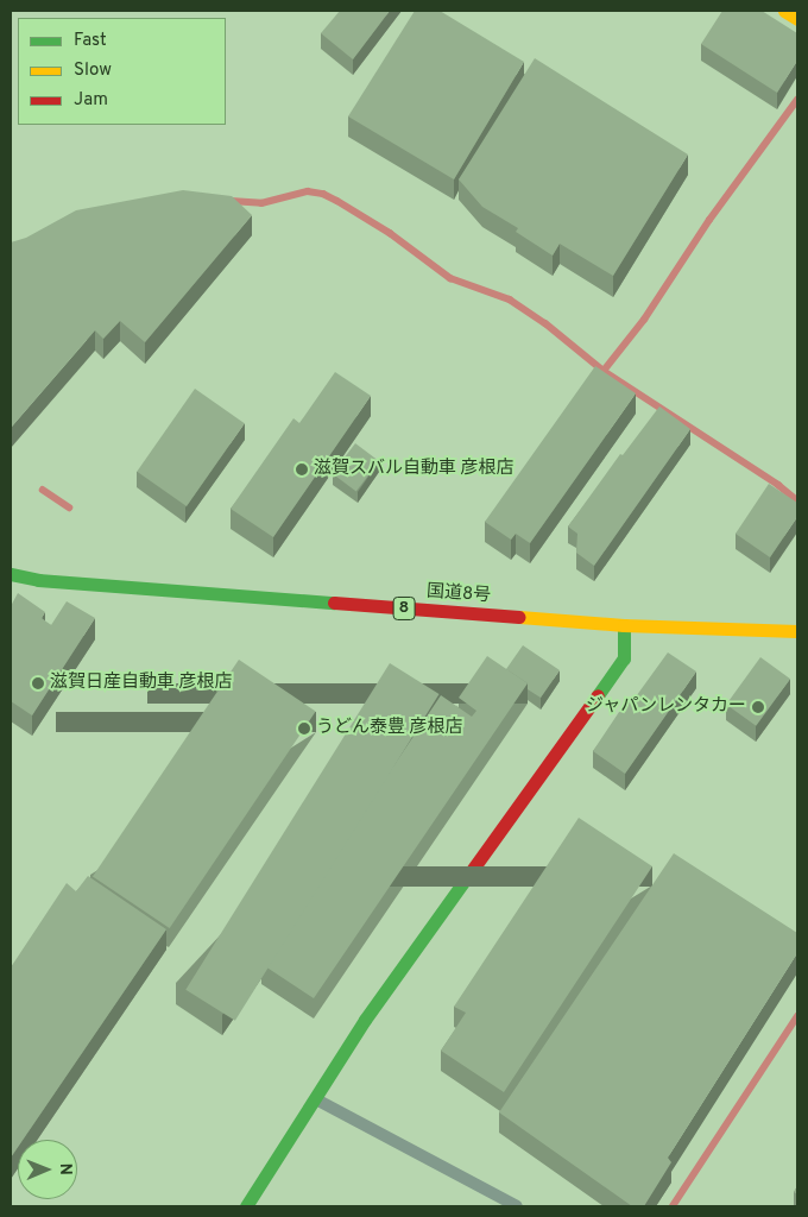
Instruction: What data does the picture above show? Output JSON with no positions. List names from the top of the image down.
{
  "streets": {
    "main road": ["国道8号", "8"]
  },
  "places": [
    "滋賀スバル自動車 彦根店",
    "滋賀日産自動車 彦根店",
    "ジャパンレンタカー",
    "うどん泰豊 彦根店"
  ],
  "legend": ["Fast", "Slow", "Jam"],
  "north": "right"
}
